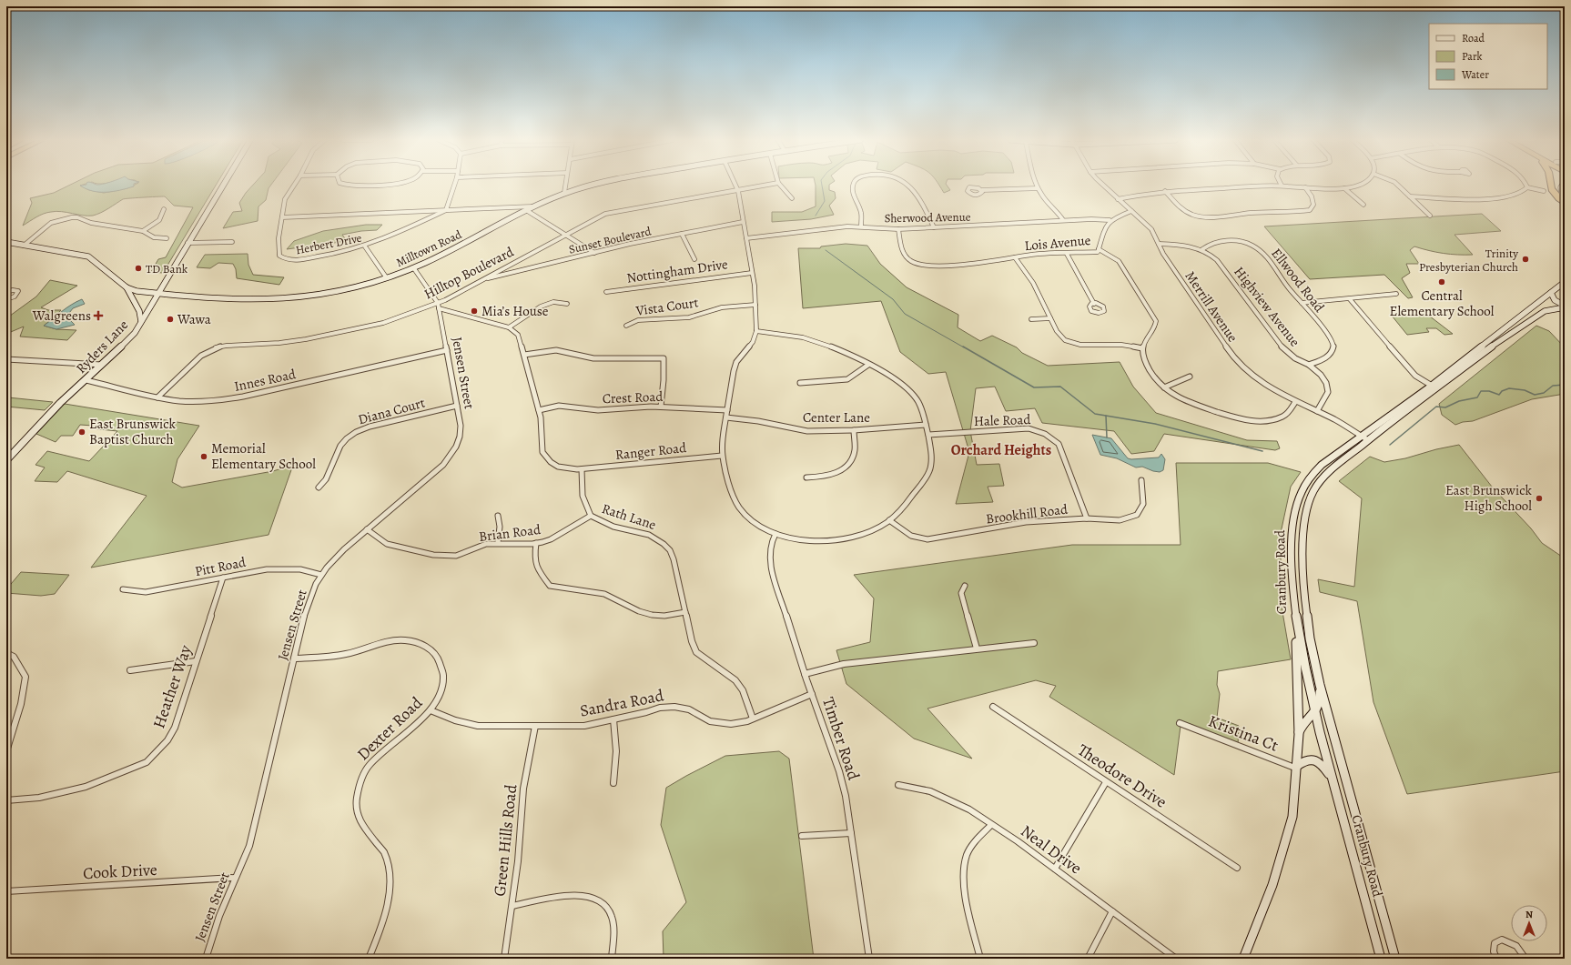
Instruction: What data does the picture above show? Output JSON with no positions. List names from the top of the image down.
{
  "streets": {
    "main road": ["Milltown Road", "Ryders Lane", "Cranbury Road"],
    "street": [
      "Sherwood Avenue",
      "Sunset Boulevard",
      "Lois Avenue",
      "Herbert Drive",
      "Nottingham Drive",
      "Hilltop Boulevard",
      "Ellwood Road",
      "Vista Court",
      "Merrill Avenue",
      "Highview Avenue",
      "Jensen Street",
      "Innes Road",
      "Crest Road",
      "Diana Court",
      "Center Lane",
      "Hale Road",
      "Ranger Road",
      "Brookhill Road",
      "Rath Lane",
      "Brian Road",
      "Pitt Road",
      "Heather Way",
      "Sandra Road",
      "Dexter Road",
      "Kristina Ct",
      "Timber Road",
      "Theodore Drive",
      "Green Hills Road",
      "Neal Drive",
      "Cook Drive"
    ]
  },
  "crossings": [
    ["Sherwood Avenue", "Lois Avenue"],
    ["Sunset Boulevard", "Hilltop Boulevard"],
    ["Herbert Drive", "Milltown Road"],
    ["Milltown Road", "Ryders Lane"],
    ["Milltown Road", "Jensen Street"],
    ["Hilltop Boulevard", "Jensen Street"],
    ["Hilltop Boulevard", "Innes Road"],
    ["Ellwood Road", "Highview Avenue"],
    ["Merrill Avenue", "Highview Avenue"],
    ["Merrill Avenue", "Cranbury Road"],
    ["Ryders Lane", "Innes Road"],
    ["Jensen Street", "Innes Road"],
    ["Jensen Street", "Diana Court"],
    ["Jensen Street", "Brian Road"],
    ["Jensen Street", "Pitt Road"],
    ["Jensen Street", "Dexter Road"],
    ["Jensen Street", "Cook Drive"],
    ["Hale Road", "Brookhill Road"],
    ["Ranger Road", "Rath Lane"],
    ["Rath Lane", "Brian Road"],
    ["Rath Lane", "Sandra Road"],
    ["Pitt Road", "Heather Way"],
    ["Sandra Road", "Dexter Road"],
    ["Sandra Road", "Timber Road"],
    ["Sandra Road", "Green Hills Road"]
  ],
  "districts": ["Orchard Heights"],
  "places": {
    "other": [
      "Trinity Presbyterian Church",
      "TD Bank",
      "Central Elementary School",
      "Mia’s House",
      "Wawa",
      "East Brunswick Baptist Church",
      "Memorial Elementary School",
      "East Brunswick High School"
    ],
    "health": ["Walgreens"]
  },
  "legend": ["Road", "Park", "Water"],
  "north": "top"
}
